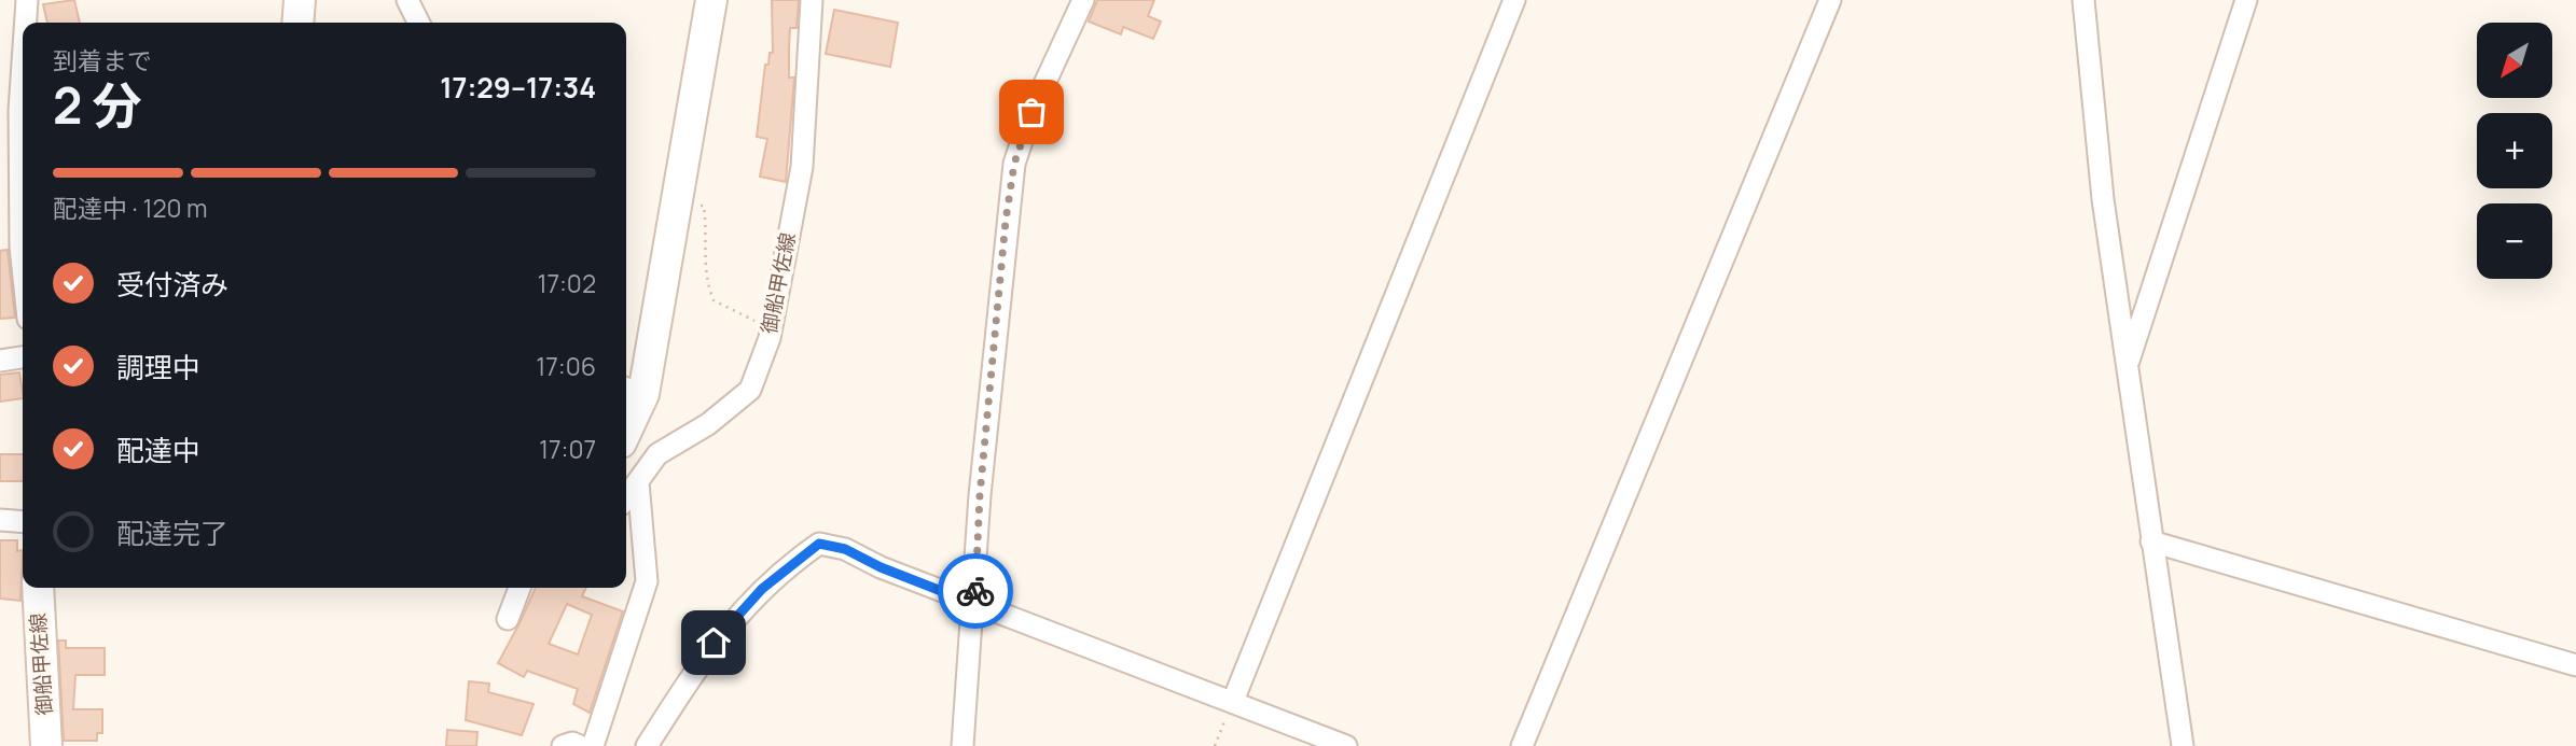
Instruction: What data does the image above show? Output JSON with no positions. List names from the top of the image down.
{
  "streets": {
    "main road": ["御船甲佐線"]
  },
  "north": "bottom left",
  "page": {
    "map_buttons": ["+", "−"],
    "heading": ["2 分", "到着まで", "17:29–17:34"],
    "bar": "配達中 · 120 m",
    "list": [
      ["受付済み", "17:02"],
      ["調理中", "17:06"],
      ["配達中", "17:07"],
      "配達完了"
    ]
  }
}
